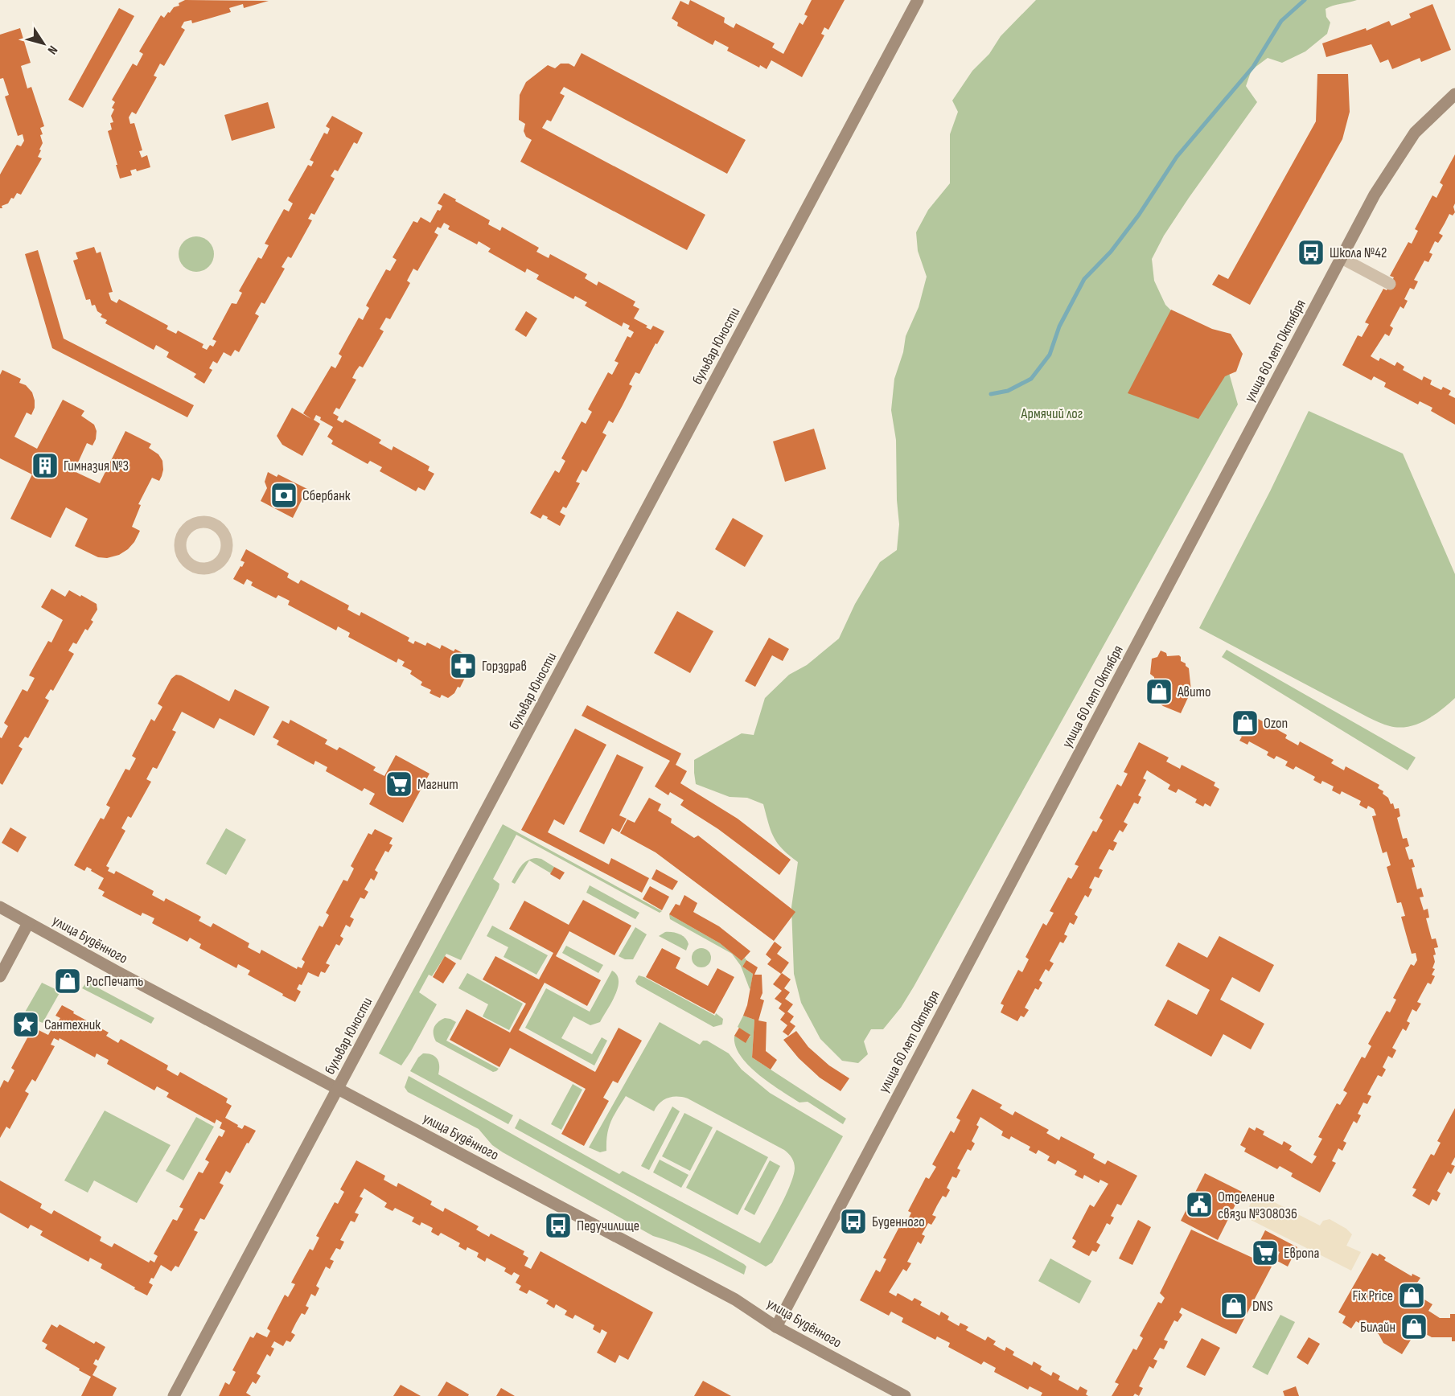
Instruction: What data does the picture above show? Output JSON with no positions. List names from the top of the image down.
{
  "streets": {
    "street": ["бульвар Юности", "улица 60 лет Октября", "улица Будённого"]
  },
  "crossings": [
    ["бульвар Юности", "улица Будённого"],
    ["улица 60 лет Октября", "улица Будённого"]
  ],
  "parks": ["Армячий лог"],
  "places": {
    "bus stop": ["Школа №42", "Буденного", "Педучилище"],
    "building": ["Гимназия №3"],
    "bank": ["Сбербанк"],
    "pharmacy": ["Горздрав"],
    "shop": [
      "Авито",
      "Ozon",
      "РосПечать",
      "Fix Price",
      "DNS",
      "Билайн"
    ],
    "supermarket": ["Магнит", "Европа"],
    "place": ["Сантехник"],
    "public building": ["Отделение связи №308036"]
  },
  "north": "bottom right"
}
